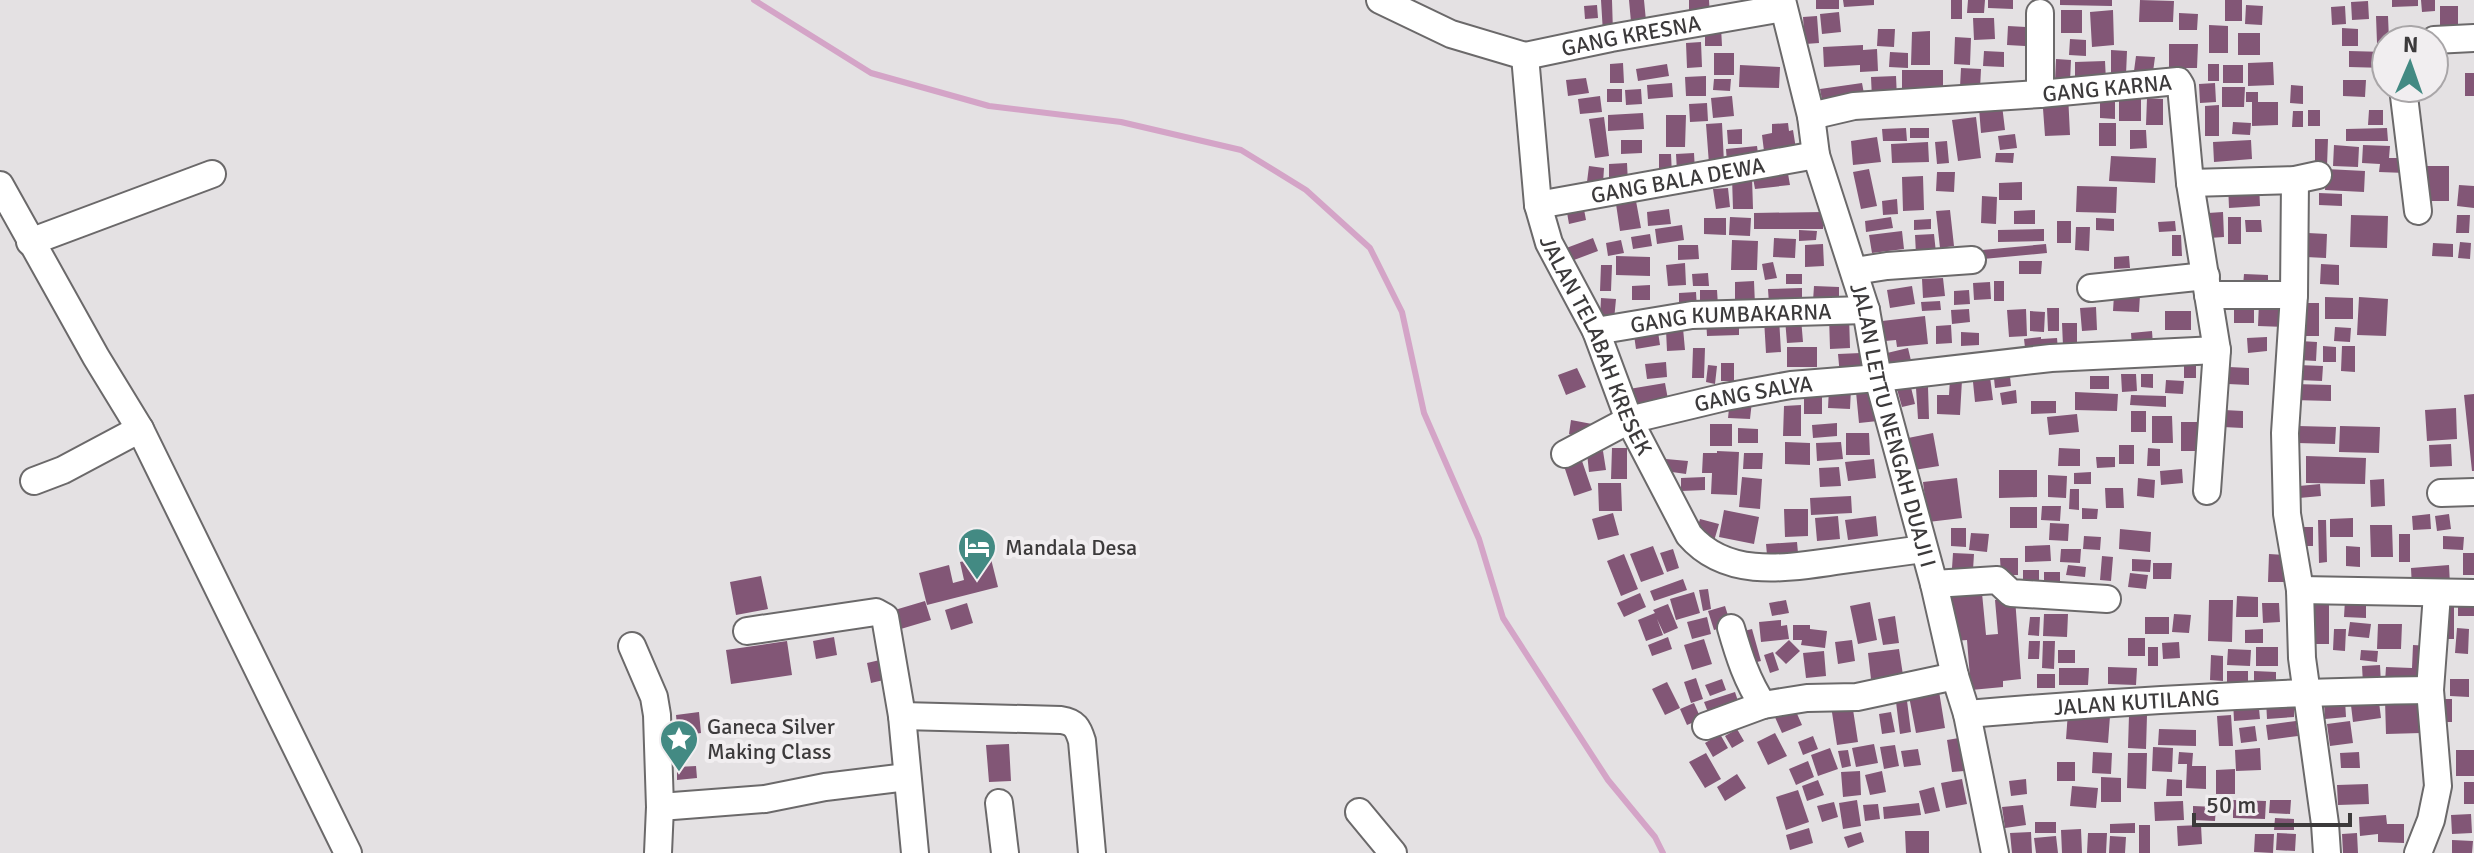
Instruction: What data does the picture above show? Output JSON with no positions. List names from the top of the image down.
{
  "streets": {
    "street": [
      "GANG KRESNA",
      "GANG KARNA",
      "GANG BALA DEWA",
      "GANG KUMBAKARNA",
      "JALAN TELABAH KRESEK",
      "GANG SALYA",
      "JALAN LETTU NENGAH DUAJI I",
      "JALAN KUTILANG"
    ]
  },
  "crossings": [
    ["GANG KRESNA", "JALAN TELABAH KRESEK"],
    ["GANG KRESNA", "JALAN LETTU NENGAH DUAJI I"],
    ["GANG KARNA", "GANG SALYA"],
    ["GANG KARNA", "JALAN LETTU NENGAH DUAJI I"],
    ["GANG BALA DEWA", "JALAN TELABAH KRESEK"],
    ["GANG BALA DEWA", "JALAN LETTU NENGAH DUAJI I"],
    ["GANG KUMBAKARNA", "JALAN TELABAH KRESEK"],
    ["GANG KUMBAKARNA", "JALAN LETTU NENGAH DUAJI I"],
    ["JALAN TELABAH KRESEK", "GANG SALYA"],
    ["JALAN TELABAH KRESEK", "JALAN LETTU NENGAH DUAJI I"],
    ["GANG SALYA", "JALAN LETTU NENGAH DUAJI I"],
    ["JALAN LETTU NENGAH DUAJI I", "JALAN KUTILANG"]
  ],
  "places": {
    "hotel": ["Mandala Desa"],
    "place": ["Ganeca Silver Making Class"]
  },
  "scale_bar": "50 m",
  "north": "top"
}
